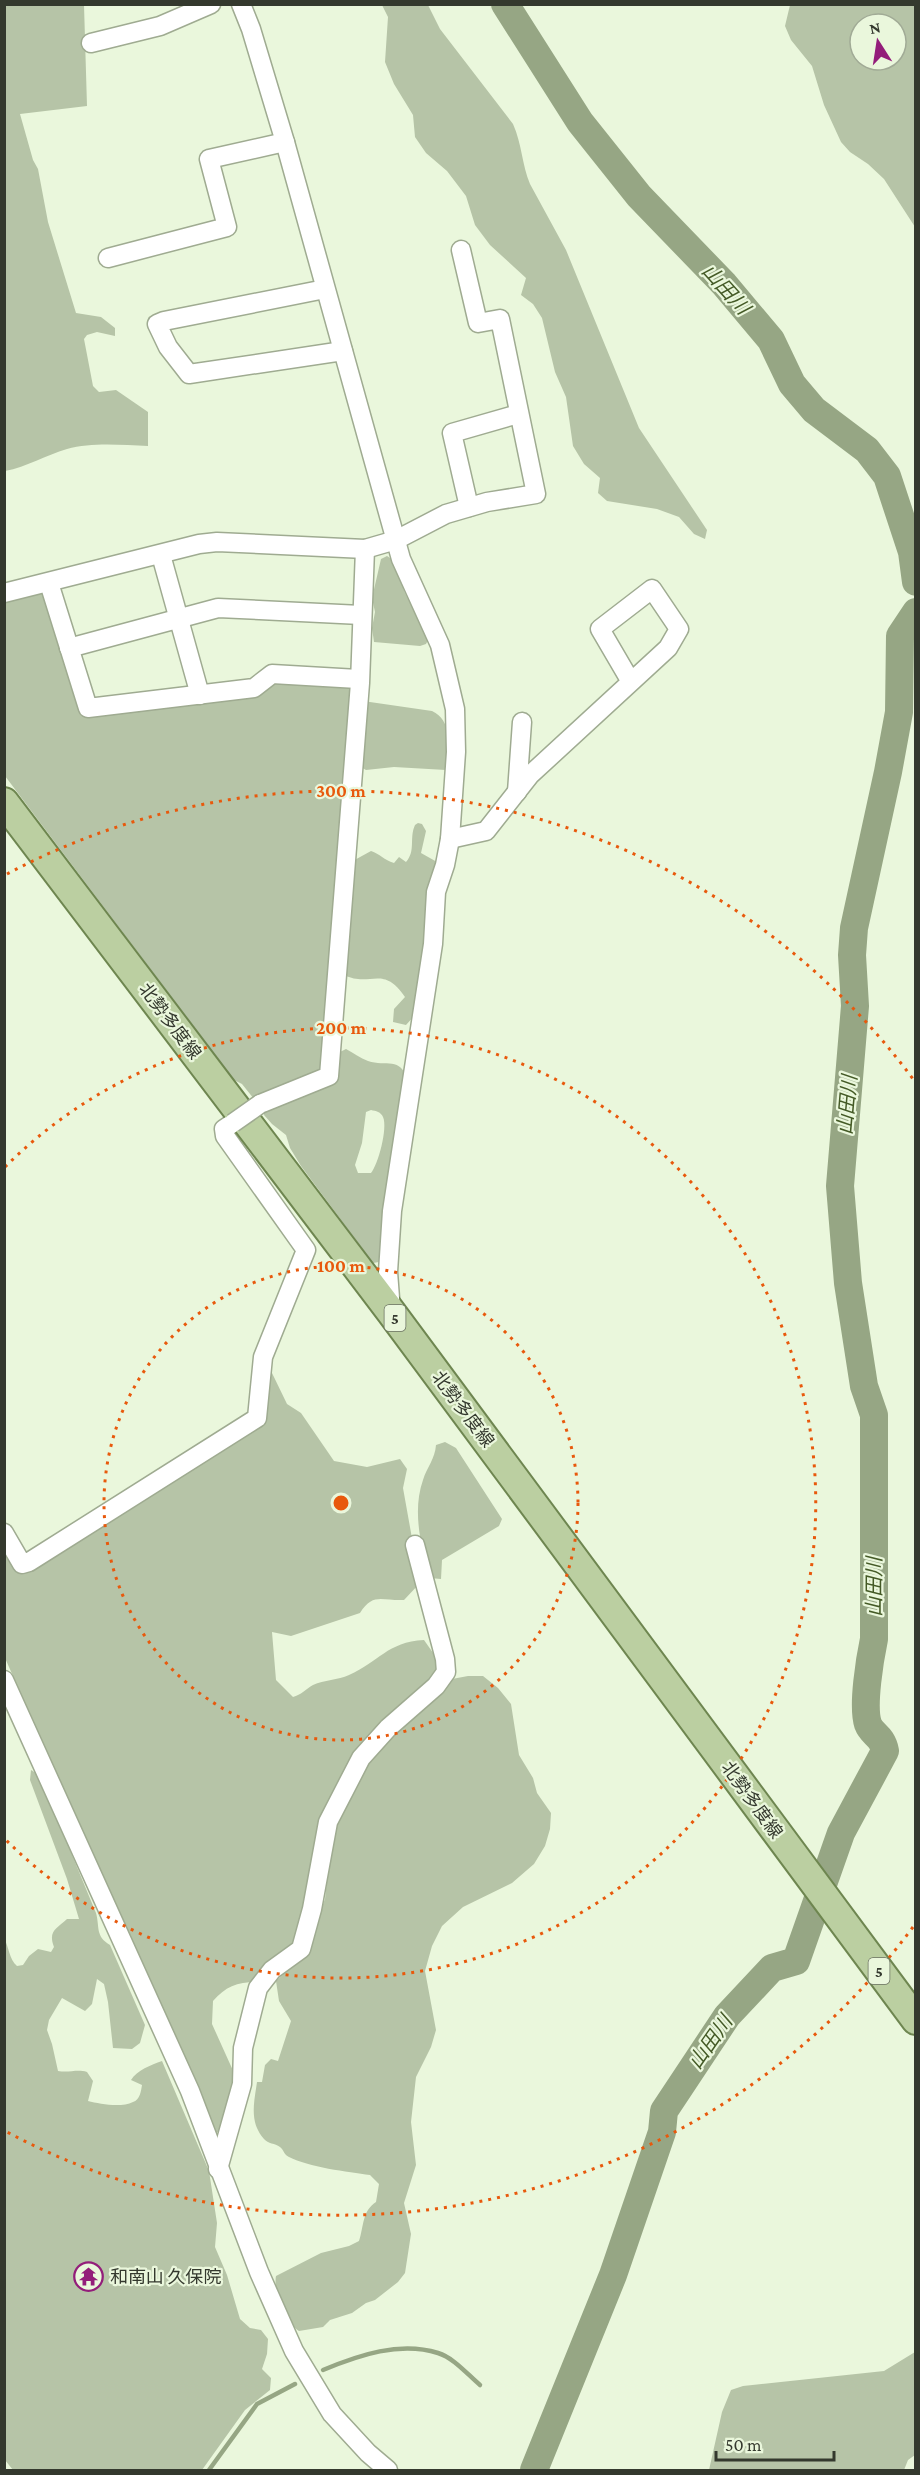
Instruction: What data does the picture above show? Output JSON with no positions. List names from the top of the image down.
{
  "streets": {
    "main road": ["北勢多度線", "5"]
  },
  "water": ["山田川"],
  "places": {
    "temple": ["和南山 久保院"]
  },
  "scale_bar": "50 m",
  "north": "top",
  "rings": ["300 m", "200 m", "100 m"]
}
